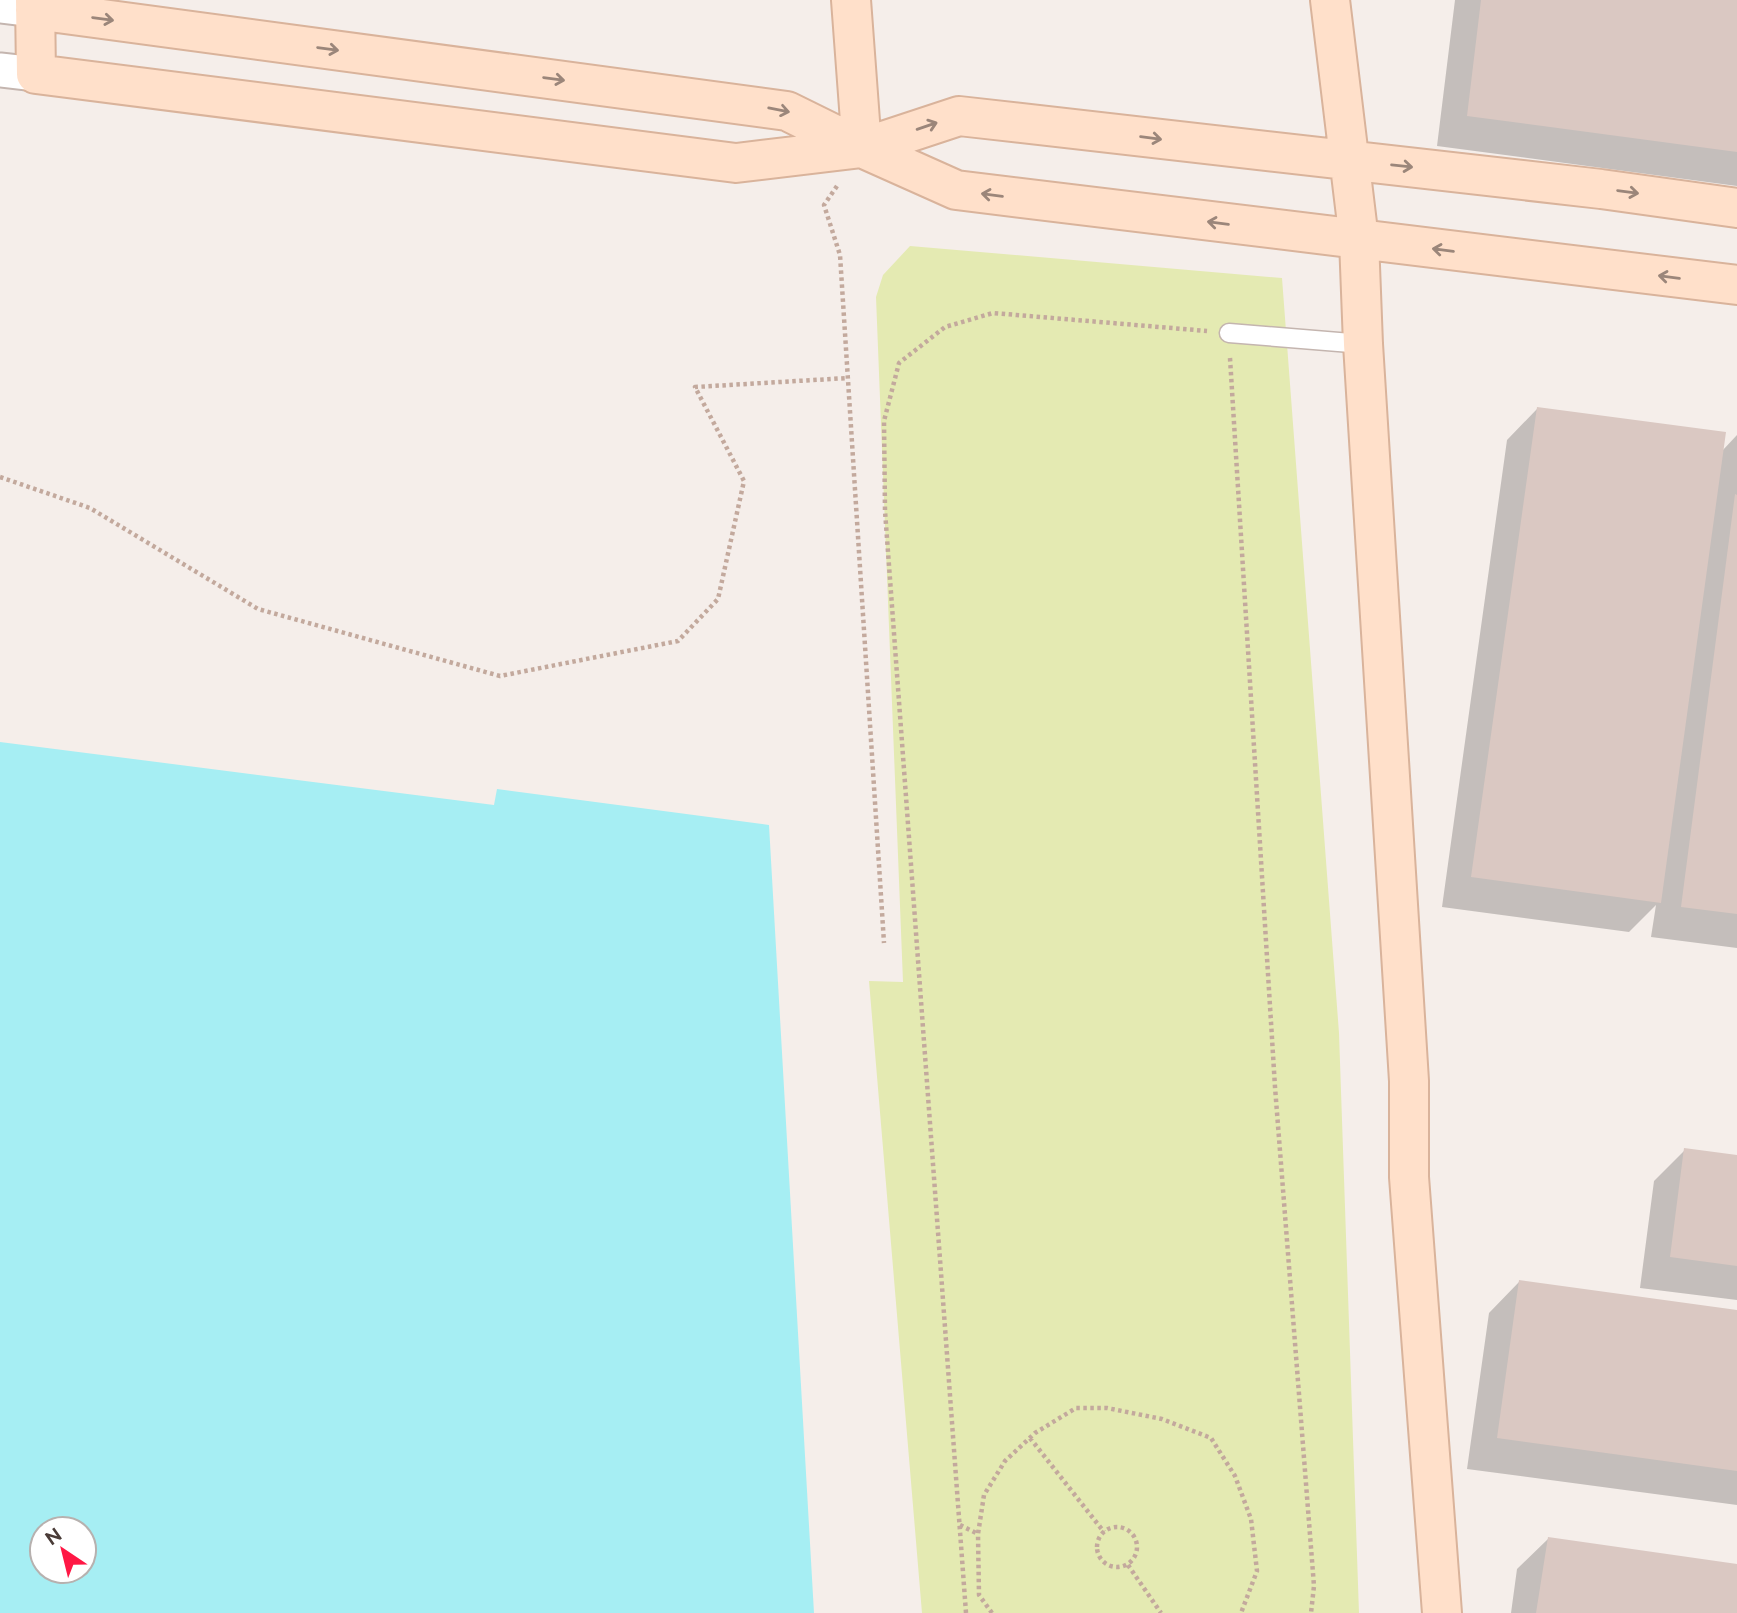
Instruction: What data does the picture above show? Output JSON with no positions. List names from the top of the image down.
{
  "north": "top left"
}
